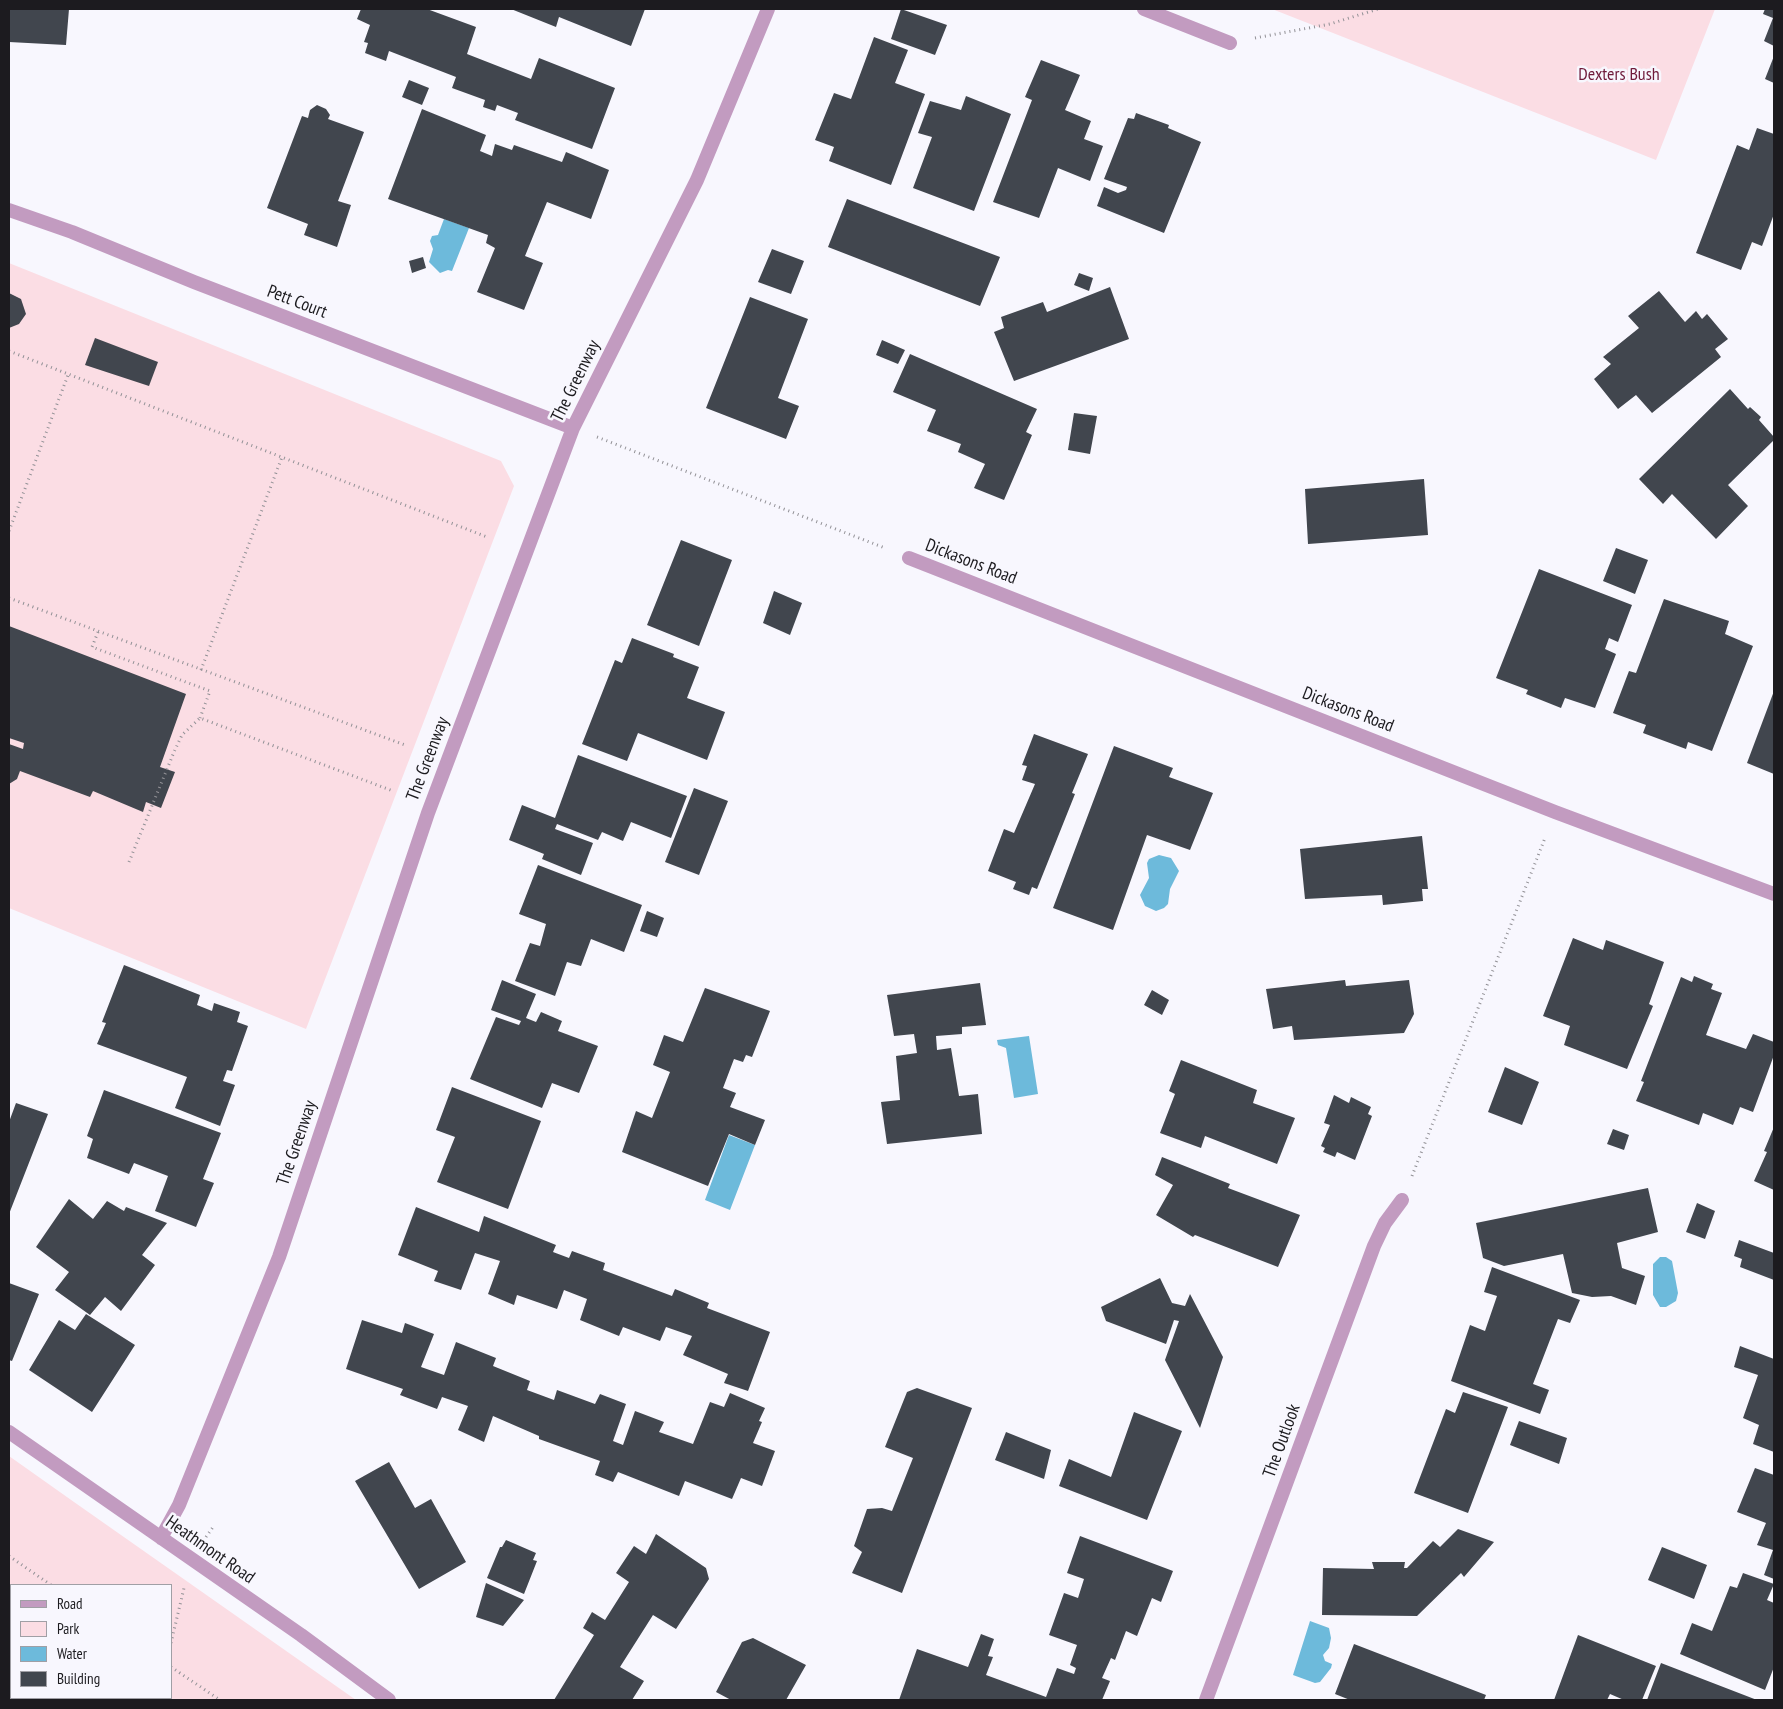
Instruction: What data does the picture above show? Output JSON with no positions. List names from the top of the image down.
{
  "streets": {
    "street": [
      "Pett Court",
      "The Greenway",
      "Dickasons Road",
      "The Outlook",
      "Heathmont Road"
    ]
  },
  "crossings": [
    ["Pett Court", "The Greenway"],
    ["The Greenway", "Heathmont Road"]
  ],
  "parks": ["Dexters Bush"],
  "legend": [
    "Road",
    "Park",
    "Water",
    "Building"
  ]
}
